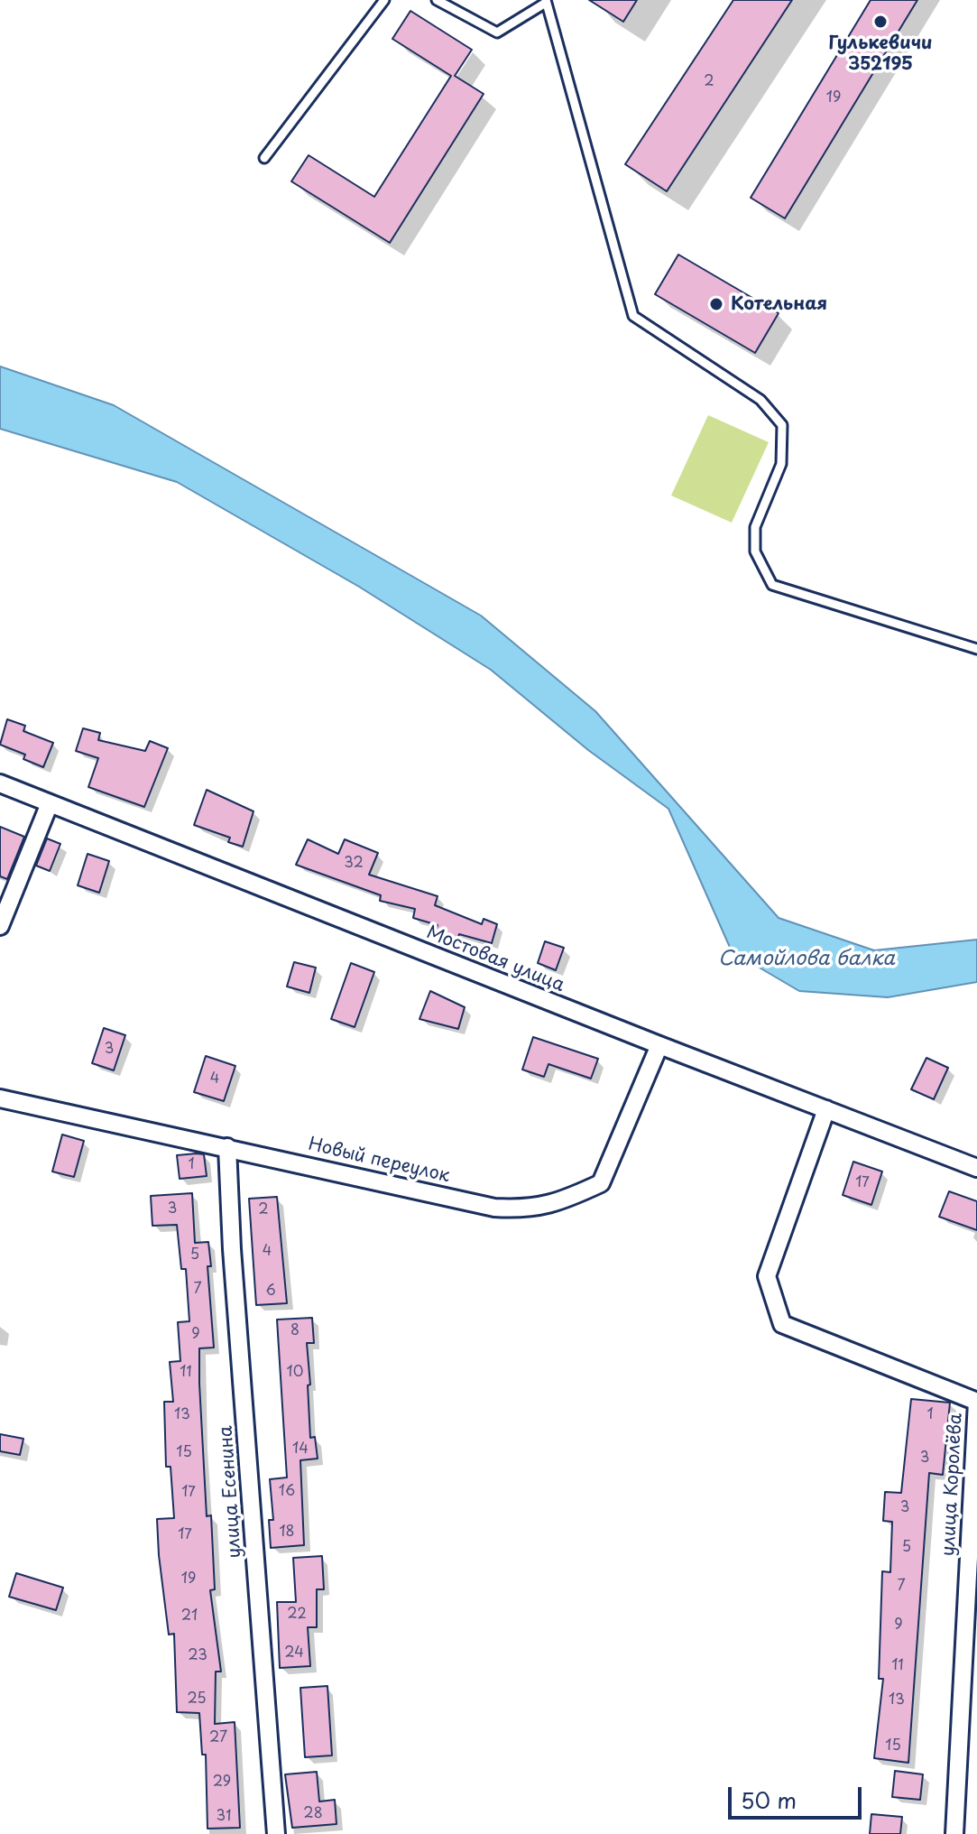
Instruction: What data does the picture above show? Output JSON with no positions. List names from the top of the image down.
{
  "streets": {
    "street": [
      "Мостовая улица",
      "Новый переулок",
      "улица Королёва",
      "улица Есенина"
    ]
  },
  "crossings": [
    ["Мостовая улица", "Новый переулок"],
    ["Мостовая улица", "улица Королёва"],
    ["Новый переулок", "улица Есенина"]
  ],
  "water": ["Самойлова балка"],
  "places": ["Гулькевичи 352195", "Котельная"],
  "house_numbers": [
    "2",
    "19",
    "32",
    "3",
    "4",
    "1",
    "17",
    "3",
    "2",
    "4",
    "5",
    "7",
    "6",
    "8",
    "9",
    "11",
    "10",
    "13",
    "1",
    "14",
    "15",
    "3",
    "16",
    "17",
    "3",
    "18",
    "17",
    "5",
    "19",
    "7",
    "22",
    "21",
    "9",
    "24",
    "23",
    "11",
    "25",
    "13",
    "27",
    "15",
    "29",
    "28",
    "31"
  ],
  "scale_bar": "50 m"
}
